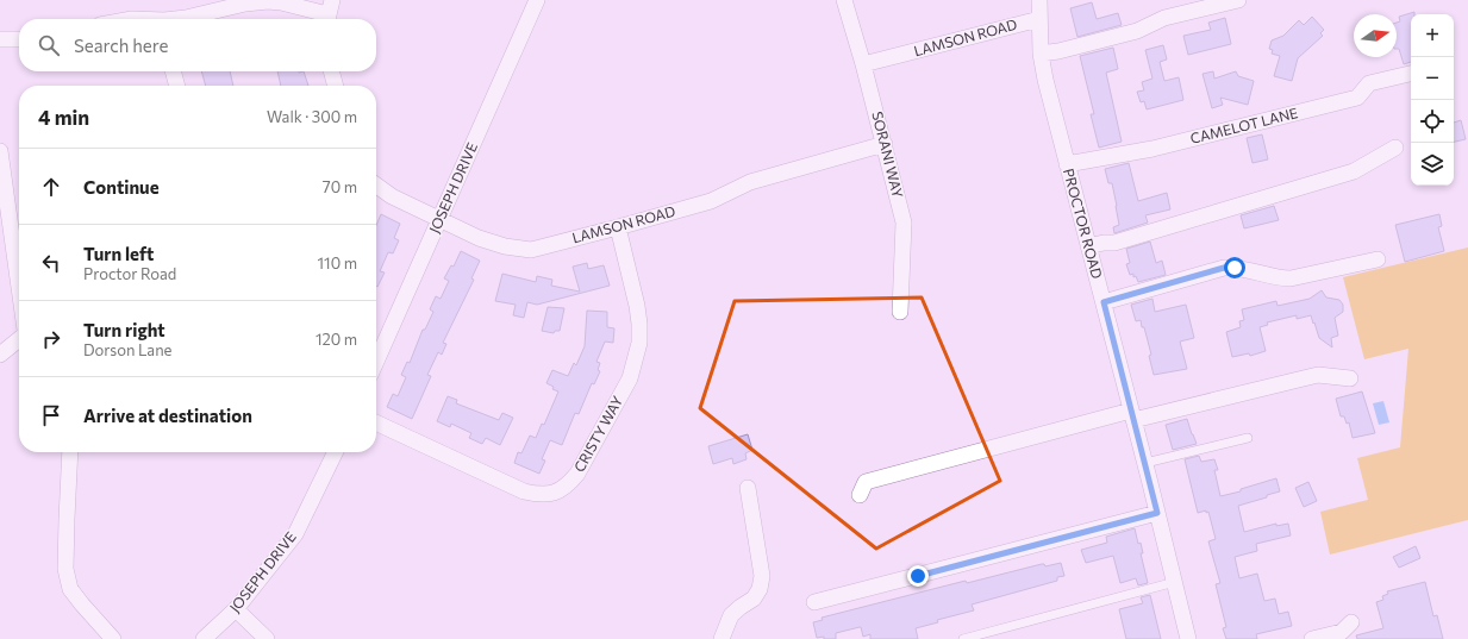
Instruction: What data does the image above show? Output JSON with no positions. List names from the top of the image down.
{
  "streets": {
    "street": [
      "LAMSON ROAD",
      "CAMELOT LANE",
      "SORANI WAY",
      "JOSEPH DRIVE",
      "PROCTOR ROAD",
      "CRISTY WAY"
    ]
  },
  "crossings": [
    ["LAMSON ROAD", "SORANI WAY"],
    ["LAMSON ROAD", "JOSEPH DRIVE"],
    ["LAMSON ROAD", "PROCTOR ROAD"],
    ["LAMSON ROAD", "CRISTY WAY"],
    ["CAMELOT LANE", "PROCTOR ROAD"]
  ],
  "north": "right",
  "page": {
    "map_buttons": ["+", "−"],
    "search": "Search here",
    "heading": ["4 min", "Walk · 300 m"],
    "list": [
      ["Continue", "70 m"],
      ["Turn left", "Proctor Road", "110 m"],
      ["Turn right", "Dorson Lane", "120 m"],
      "Arrive at destination"
    ]
  }
}
